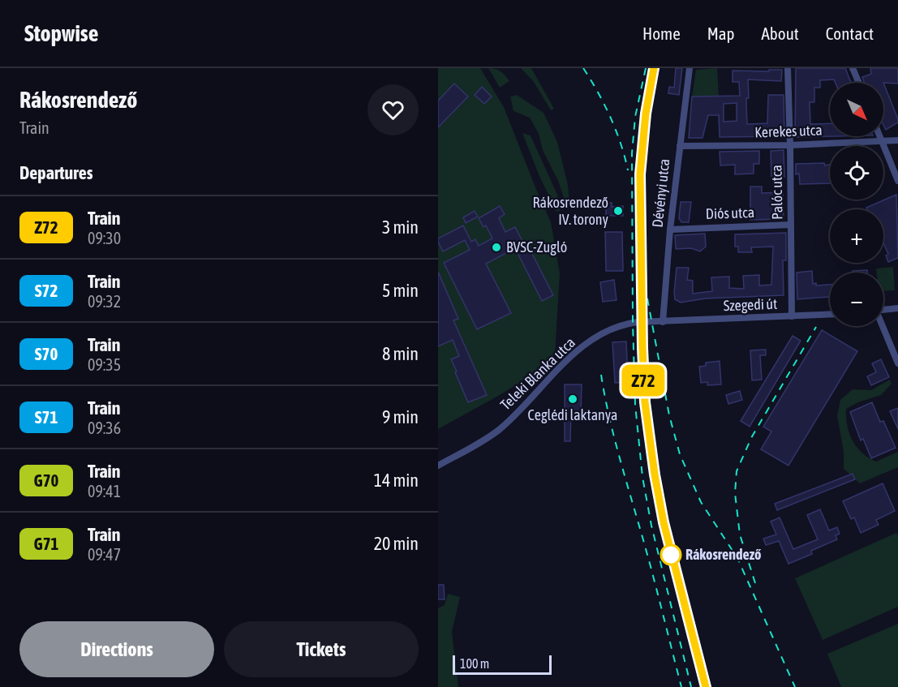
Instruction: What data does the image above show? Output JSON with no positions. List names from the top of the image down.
{
  "streets": {
    "street": [
      "Kerekes utca",
      "Palóc utca",
      "Dévényi utca",
      "Diós utca",
      "Szegedi út",
      "Teleki Blanka utca"
    ]
  },
  "crossings": [
    ["Kerekes utca", "Palóc utca"],
    ["Kerekes utca", "Dévényi utca"],
    ["Palóc utca", "Diós utca"],
    ["Palóc utca", "Szegedi út"],
    ["Dévényi utca", "Diós utca"],
    ["Dévényi utca", "Szegedi út"],
    ["Dévényi utca", "Teleki Blanka utca"],
    ["Szegedi út", "Teleki Blanka utca"]
  ],
  "places": [
    "Rákosrendező IV. torony",
    "BVSC-Zugló",
    "Ceglédi laktanya",
    "Rákosrendező"
  ],
  "scale_bar": "100 m",
  "north": "bottom right",
  "page": {
    "header": "Stopwise",
    "nav": [
      "Home",
      "Map",
      "About",
      "Contact"
    ],
    "heading": [
      ["Rákosrendező", "Train"],
      "Departures"
    ],
    "on_map": "Z72",
    "map_buttons": ["+", "−"],
    "list": [
      {
        "mark": "Z72",
        "name": "Train",
        "note": "09:30",
        "value": "3 min"
      },
      {
        "mark": "S72",
        "name": "Train",
        "note": "09:32",
        "value": "5 min"
      },
      {
        "mark": "S70",
        "name": "Train",
        "note": "09:35",
        "value": "8 min"
      },
      {
        "mark": "S71",
        "name": "Train",
        "note": "09:36",
        "value": "9 min"
      },
      {
        "mark": "G70",
        "name": "Train",
        "note": "09:41",
        "value": "14 min"
      },
      {
        "mark": "G71",
        "name": "Train",
        "note": "09:47",
        "value": "20 min"
      }
    ],
    "buttons": ["Directions", "Tickets"],
    "scale": "100 m"
  }
}
